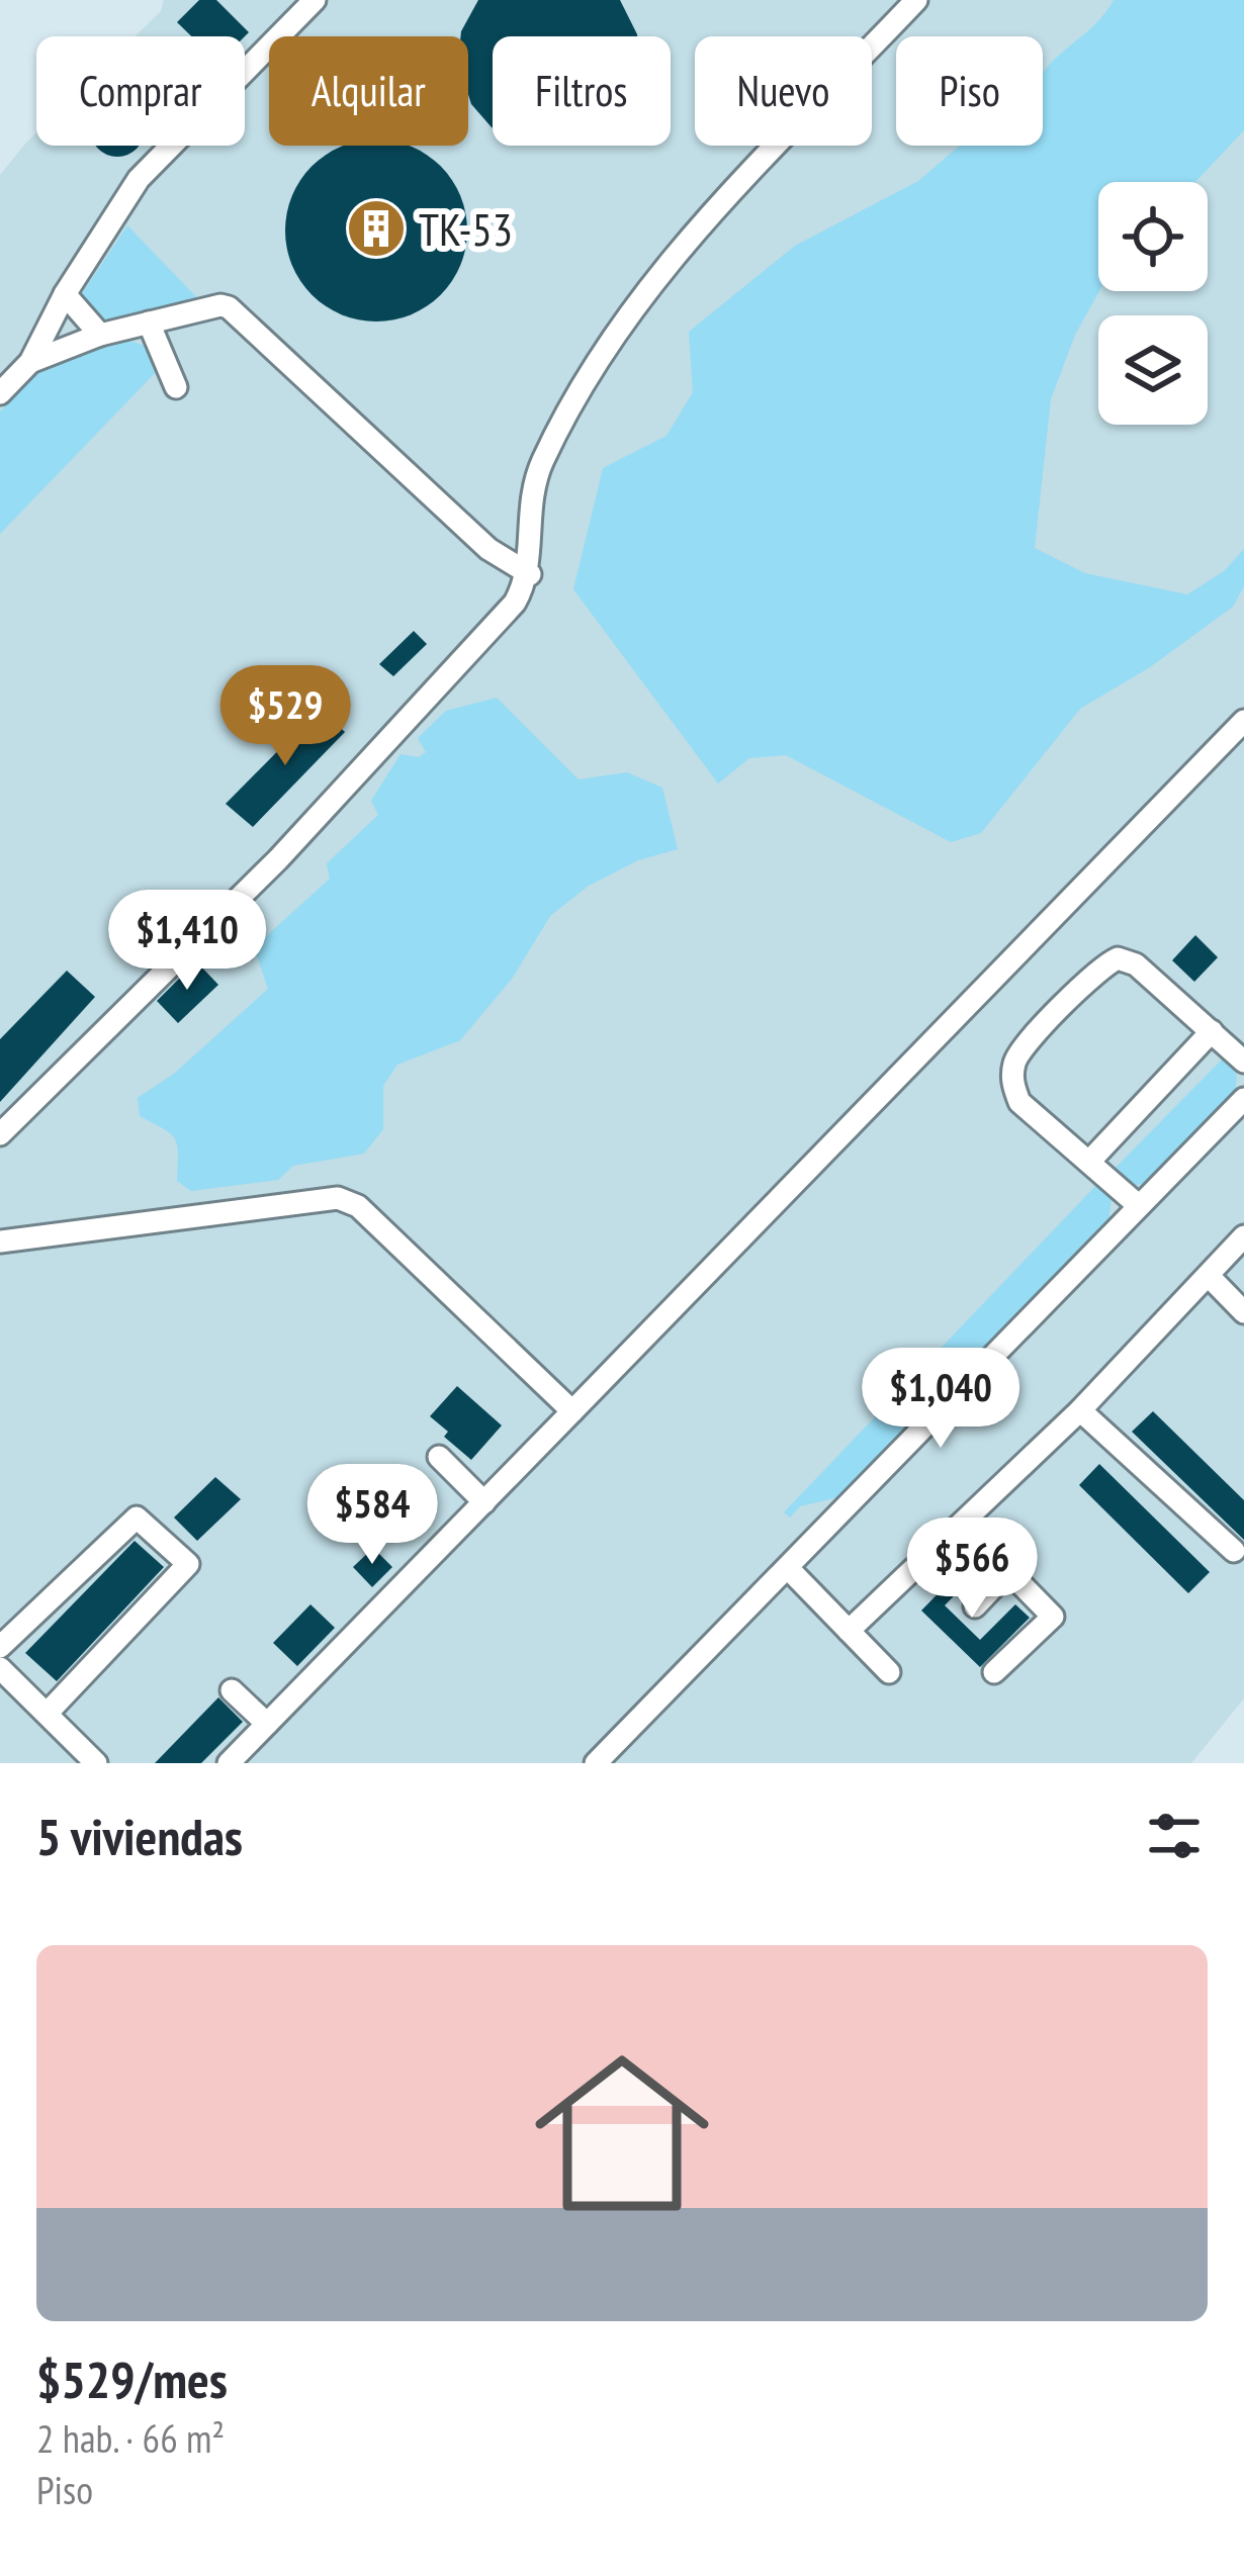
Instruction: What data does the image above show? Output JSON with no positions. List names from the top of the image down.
{
  "places": {
    "building": ["TK-53"]
  },
  "page": {
    "chip": [
      "Comprar",
      "Alquilar",
      "Filtros",
      "Nuevo",
      "Piso"
    ],
    "price": [
      "$529",
      "$1,410",
      "$1,040",
      "$584",
      "$566"
    ],
    "heading": "5 viviendas",
    "list": [
      {
        "name": "$529/mes",
        "note": "2 hab. · 66 m² · Piso"
      }
    ]
  }
}
